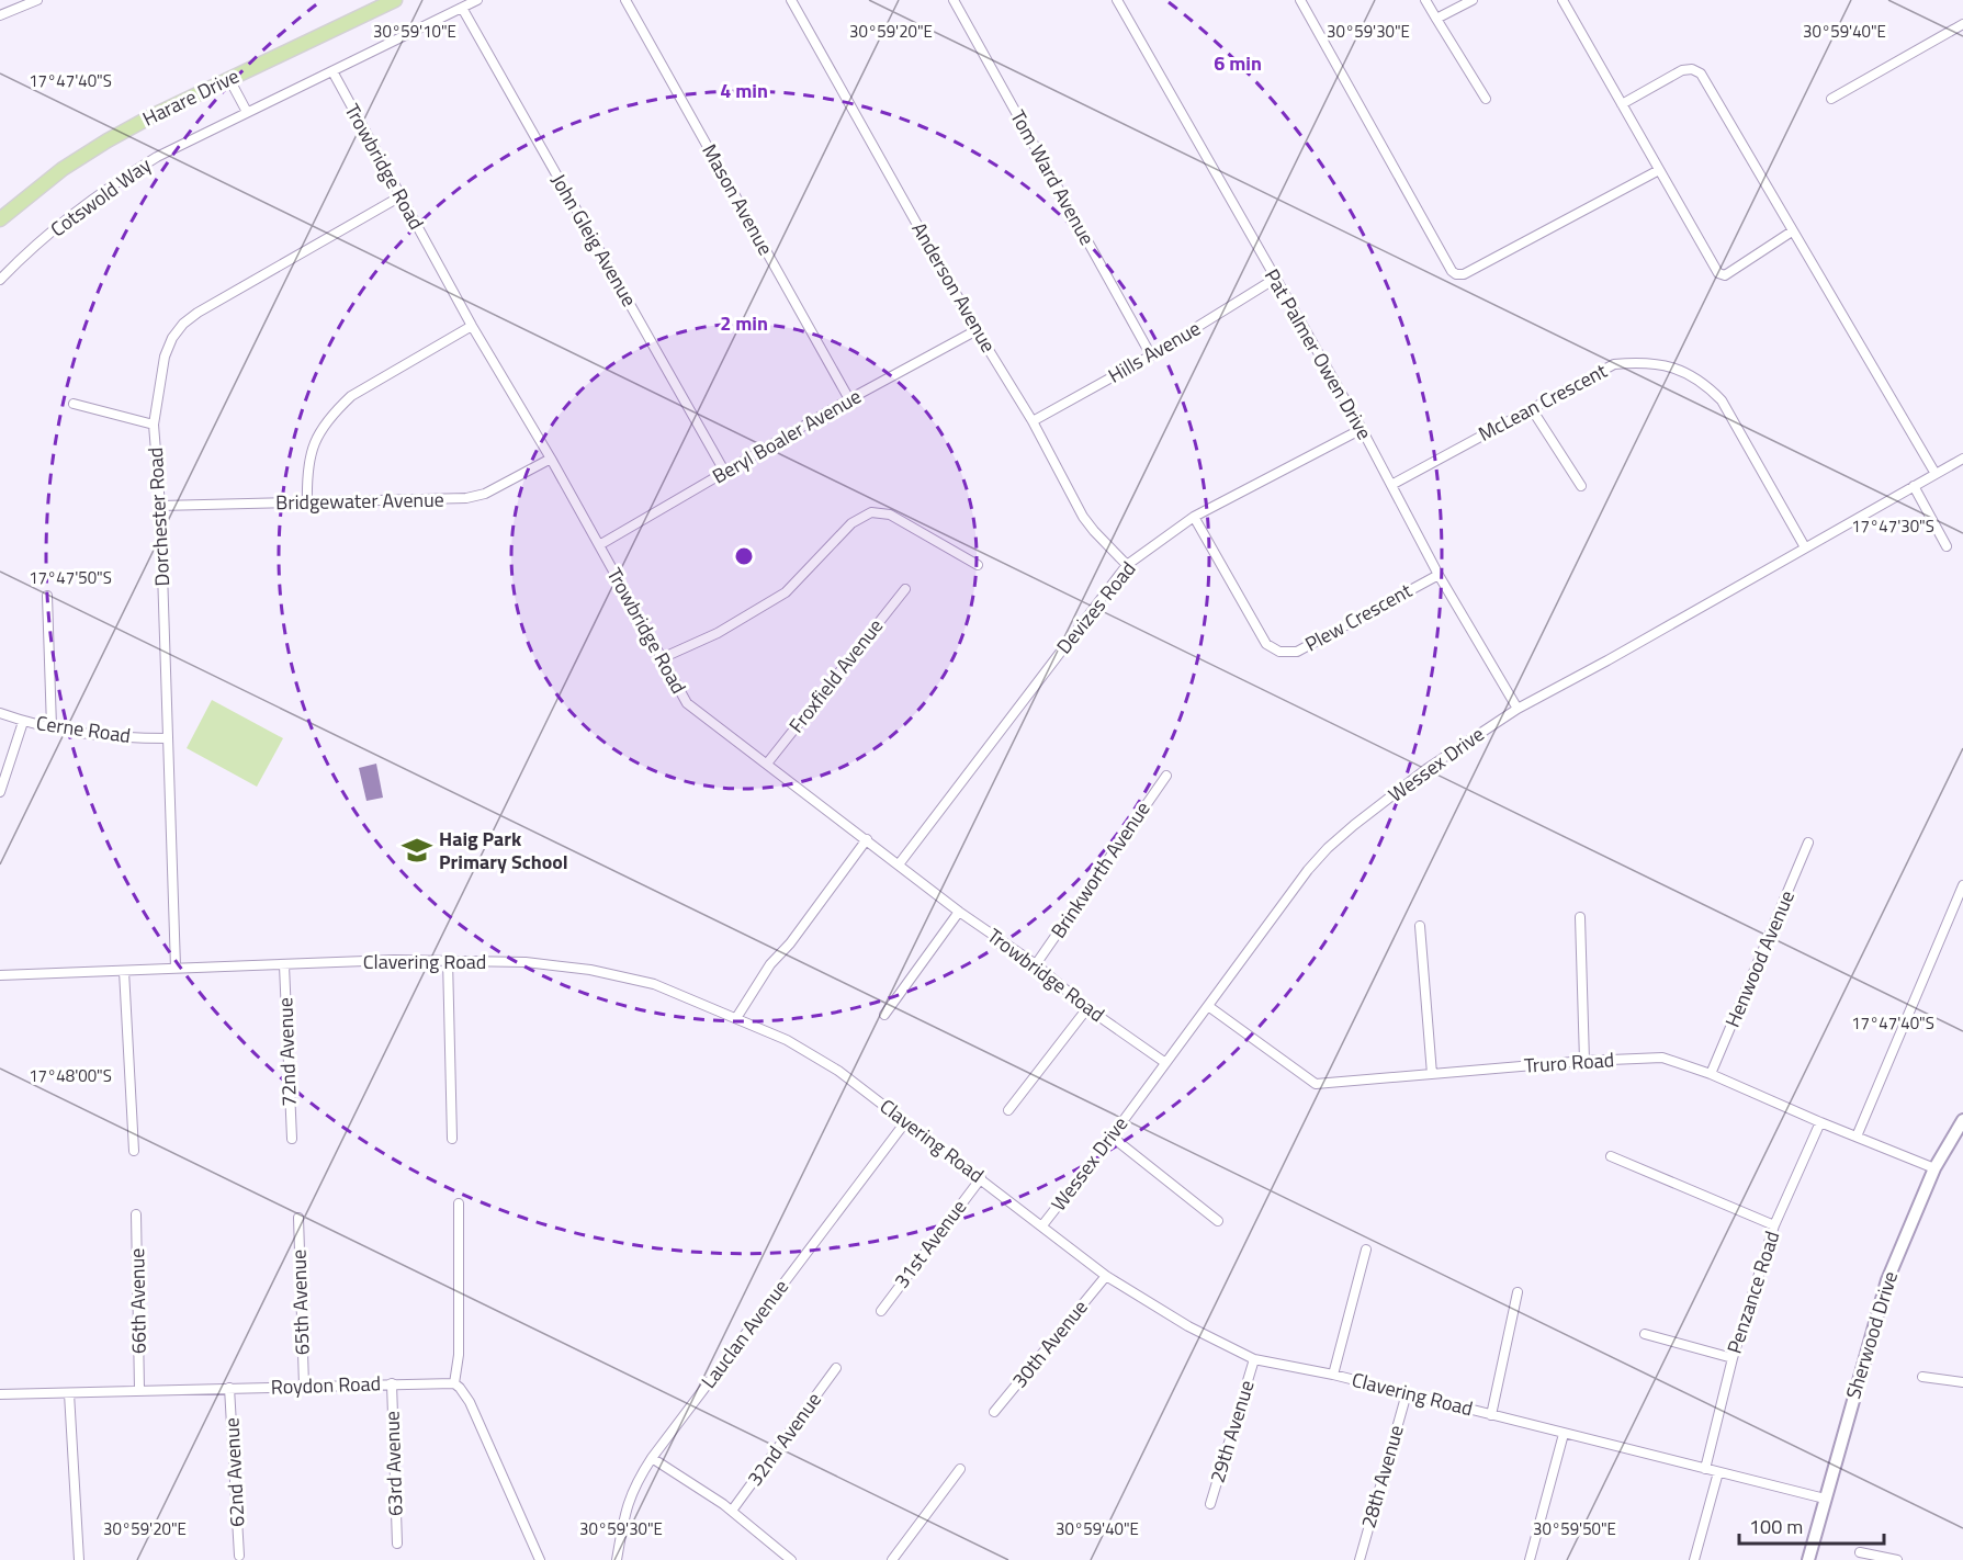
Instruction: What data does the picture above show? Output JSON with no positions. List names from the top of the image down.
{
  "streets": {
    "main road": ["Harare Drive"],
    "street": [
      "Trowbridge Road",
      "Tom Ward Avenue",
      "Cotswold Way",
      "Mason Avenue",
      "John Gleig Avenue",
      "Anderson Avenue",
      "Hills Avenue",
      "Pat Palmer Owen Drive",
      "McLean Crescent",
      "Beryl Boaler Avenue",
      "Bridgewater Avenue",
      "Dorchester Road",
      "Devizes Road",
      "Plew Crescent",
      "Froxfield Avenue",
      "Cerne Road",
      "Wessex Drive",
      "Brinkworth Avenue",
      "Henwood Avenue",
      "Clavering Road",
      "72nd Avenue",
      "Truro Road",
      "31st Avenue",
      "Penzance Road",
      "66th Avenue",
      "65th Avenue",
      "Lauclan Avenue",
      "Sherwood Drive",
      "30th Avenue",
      "Roydon Road",
      "29th Avenue",
      "32nd Avenue",
      "63rd Avenue",
      "62nd Avenue",
      "28th Avenue"
    ]
  },
  "crossings": [
    ["Trowbridge Road", "Cotswold Way"],
    ["Trowbridge Road", "Beryl Boaler Avenue"],
    ["Trowbridge Road", "Bridgewater Avenue"],
    ["Trowbridge Road", "Dorchester Road"],
    ["Trowbridge Road", "Devizes Road"],
    ["Trowbridge Road", "Froxfield Avenue"],
    ["Trowbridge Road", "Wessex Drive"],
    ["Trowbridge Road", "Brinkworth Avenue"],
    ["Tom Ward Avenue", "Hills Avenue"],
    ["Cotswold Way", "John Gleig Avenue"],
    ["Mason Avenue", "Beryl Boaler Avenue"],
    ["John Gleig Avenue", "Beryl Boaler Avenue"],
    ["Anderson Avenue", "Hills Avenue"],
    ["Anderson Avenue", "Beryl Boaler Avenue"],
    ["Anderson Avenue", "Devizes Road"],
    ["Hills Avenue", "Pat Palmer Owen Drive"],
    ["Pat Palmer Owen Drive", "McLean Crescent"],
    ["Pat Palmer Owen Drive", "Devizes Road"],
    ["Pat Palmer Owen Drive", "Plew Crescent"],
    ["Pat Palmer Owen Drive", "Wessex Drive"],
    ["McLean Crescent", "Wessex Drive"],
    ["Bridgewater Avenue", "Dorchester Road"],
    ["Dorchester Road", "Cerne Road"],
    ["Dorchester Road", "Clavering Road"],
    ["Devizes Road", "Plew Crescent"],
    ["Wessex Drive", "Clavering Road"],
    ["Wessex Drive", "Truro Road"],
    ["Henwood Avenue", "Truro Road"],
    ["Clavering Road", "72nd Avenue"],
    ["Clavering Road", "31st Avenue"],
    ["Clavering Road", "Penzance Road"],
    ["Clavering Road", "Lauclan Avenue"],
    ["Clavering Road", "Sherwood Drive"],
    ["Clavering Road", "30th Avenue"],
    ["Clavering Road", "29th Avenue"],
    ["Clavering Road", "28th Avenue"],
    ["Truro Road", "Penzance Road"],
    ["Truro Road", "Sherwood Drive"],
    ["66th Avenue", "Roydon Road"],
    ["65th Avenue", "Roydon Road"],
    ["Roydon Road", "63rd Avenue"],
    ["Roydon Road", "62nd Avenue"]
  ],
  "places": {
    "school or university": ["Haig Park Primary School"]
  },
  "scale_bar": "100 m",
  "coordinates": [
    "30°59'10\"E",
    "30°59'20\"E",
    "30°59'30\"E",
    "30°59'40\"E",
    "17°47'40\"S",
    "17°47'30\"S",
    "17°47'50\"S",
    "17°48'00\"S",
    "30°59'50\"E"
  ],
  "rings": ["6 min", "4 min", "2 min"]
}
